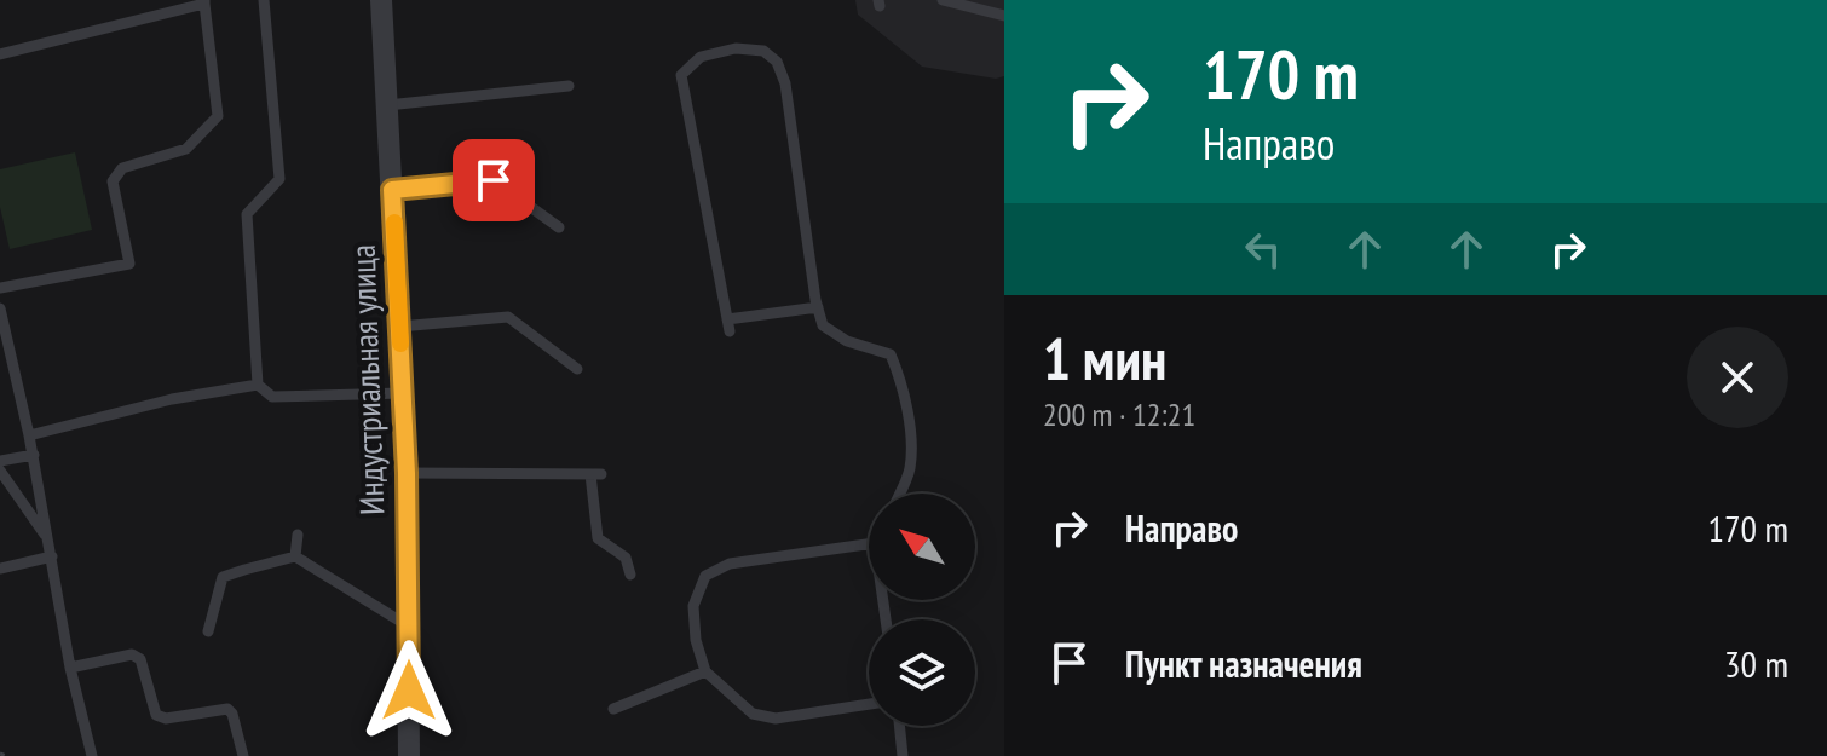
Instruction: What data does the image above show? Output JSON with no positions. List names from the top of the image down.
{
  "streets": {
    "street": ["Индустриальная улица"]
  },
  "north": "top left",
  "page": {
    "turn": ["170 m", "Направо"],
    "heading": ["1 мин", "200 m · 12:21"],
    "list": [
      {
        "name": "Направо",
        "value": "170 m"
      },
      {
        "name": "Пункт назначения",
        "value": "30 m"
      }
    ]
  }
}
